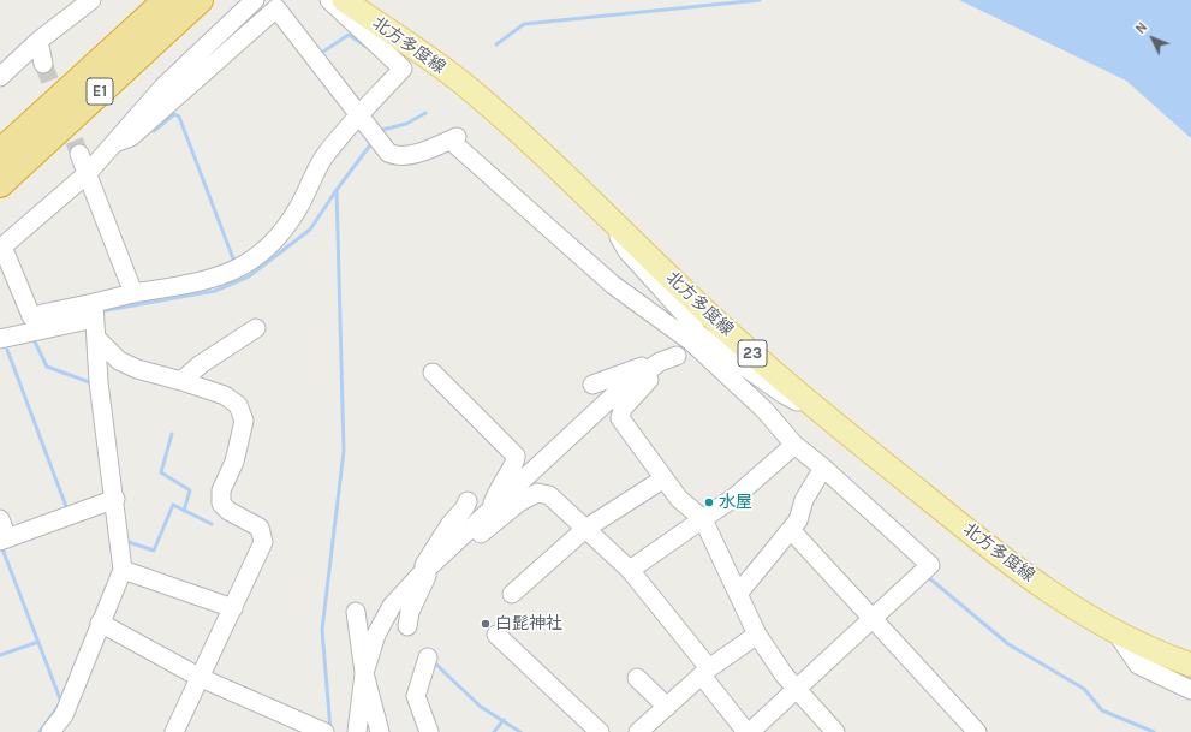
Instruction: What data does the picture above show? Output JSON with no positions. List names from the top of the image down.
{
  "streets": {
    "highway": ["E1"],
    "main road": ["北方多度線", "23"]
  },
  "places": ["水屋", "白髭神社"],
  "north": "top left"
}
